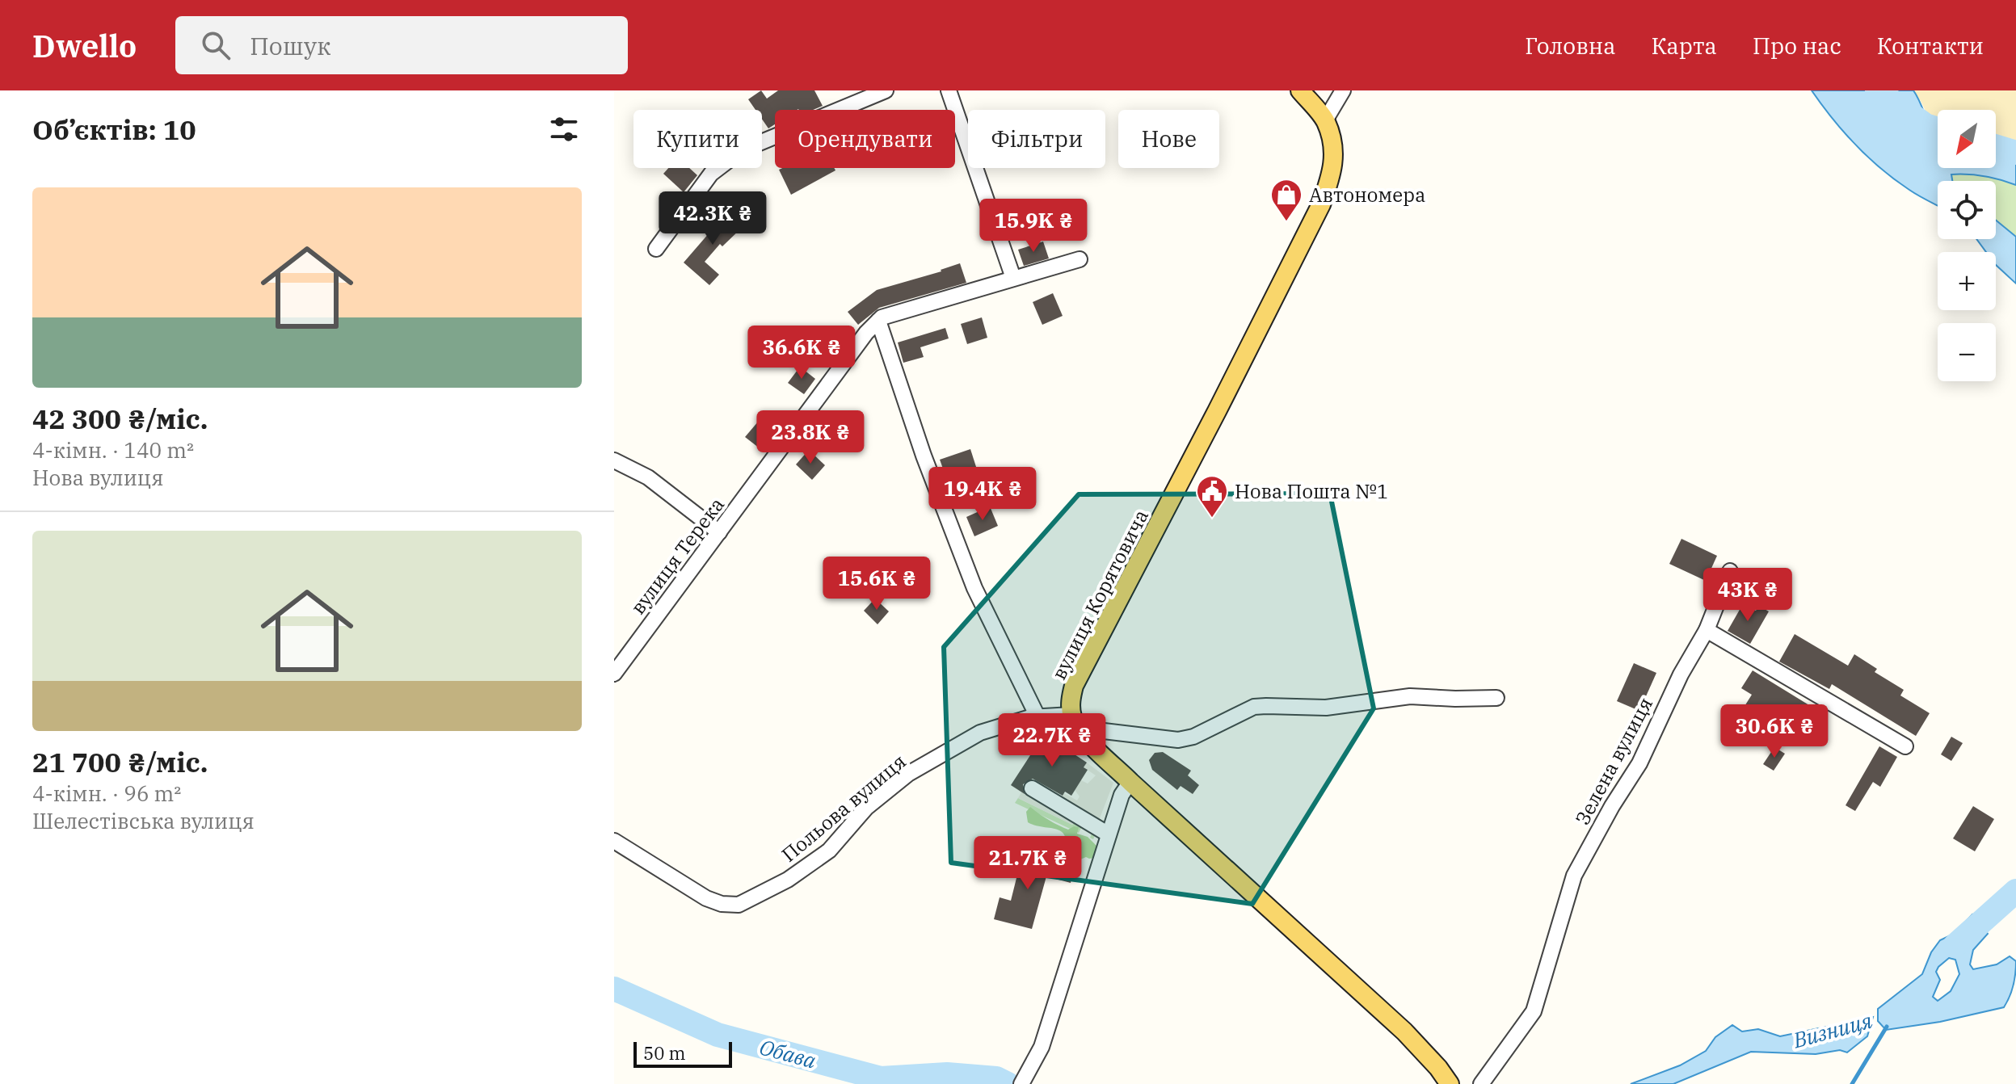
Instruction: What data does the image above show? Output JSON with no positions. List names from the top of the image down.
{
  "streets": {
    "main road": ["вулиця Корятовича"],
    "street": ["вулиця Терека", "Зелена вулиця", "Польова вулиця"]
  },
  "crossings": [
    ["вулиця Корятовича", "Польова вулиця"]
  ],
  "water": ["Визниця", "Обава"],
  "places": {
    "shop": ["Автономера"],
    "public building": ["Нова Пошта №1"]
  },
  "scale_bar": "50 m",
  "north": "bottom left",
  "page": {
    "header": "Dwello",
    "search": "Пошук",
    "nav": [
      "Головна",
      "Карта",
      "Про нас",
      "Контакти"
    ],
    "heading": "Об’єктів: 10",
    "map_buttons": ["+", "−"],
    "chip": [
      "Купити",
      "Орендувати",
      "Фільтри",
      "Нове"
    ],
    "list": [
      {
        "name": "42 300 ₴/міс.",
        "note": "4-кімн. · 140 m² · Нова вулиця"
      },
      {
        "name": "21 700 ₴/міс.",
        "note": "4-кімн. · 96 m² · Шелестівська вулиця"
      }
    ],
    "price": [
      "42.3K ₴",
      "15.9K ₴",
      "36.6K ₴",
      "23.8K ₴",
      "19.4K ₴",
      "15.6K ₴",
      "43K ₴",
      "30.6K ₴",
      "22.7K ₴",
      "21.7K ₴"
    ],
    "scale": "50 m"
  }
}
